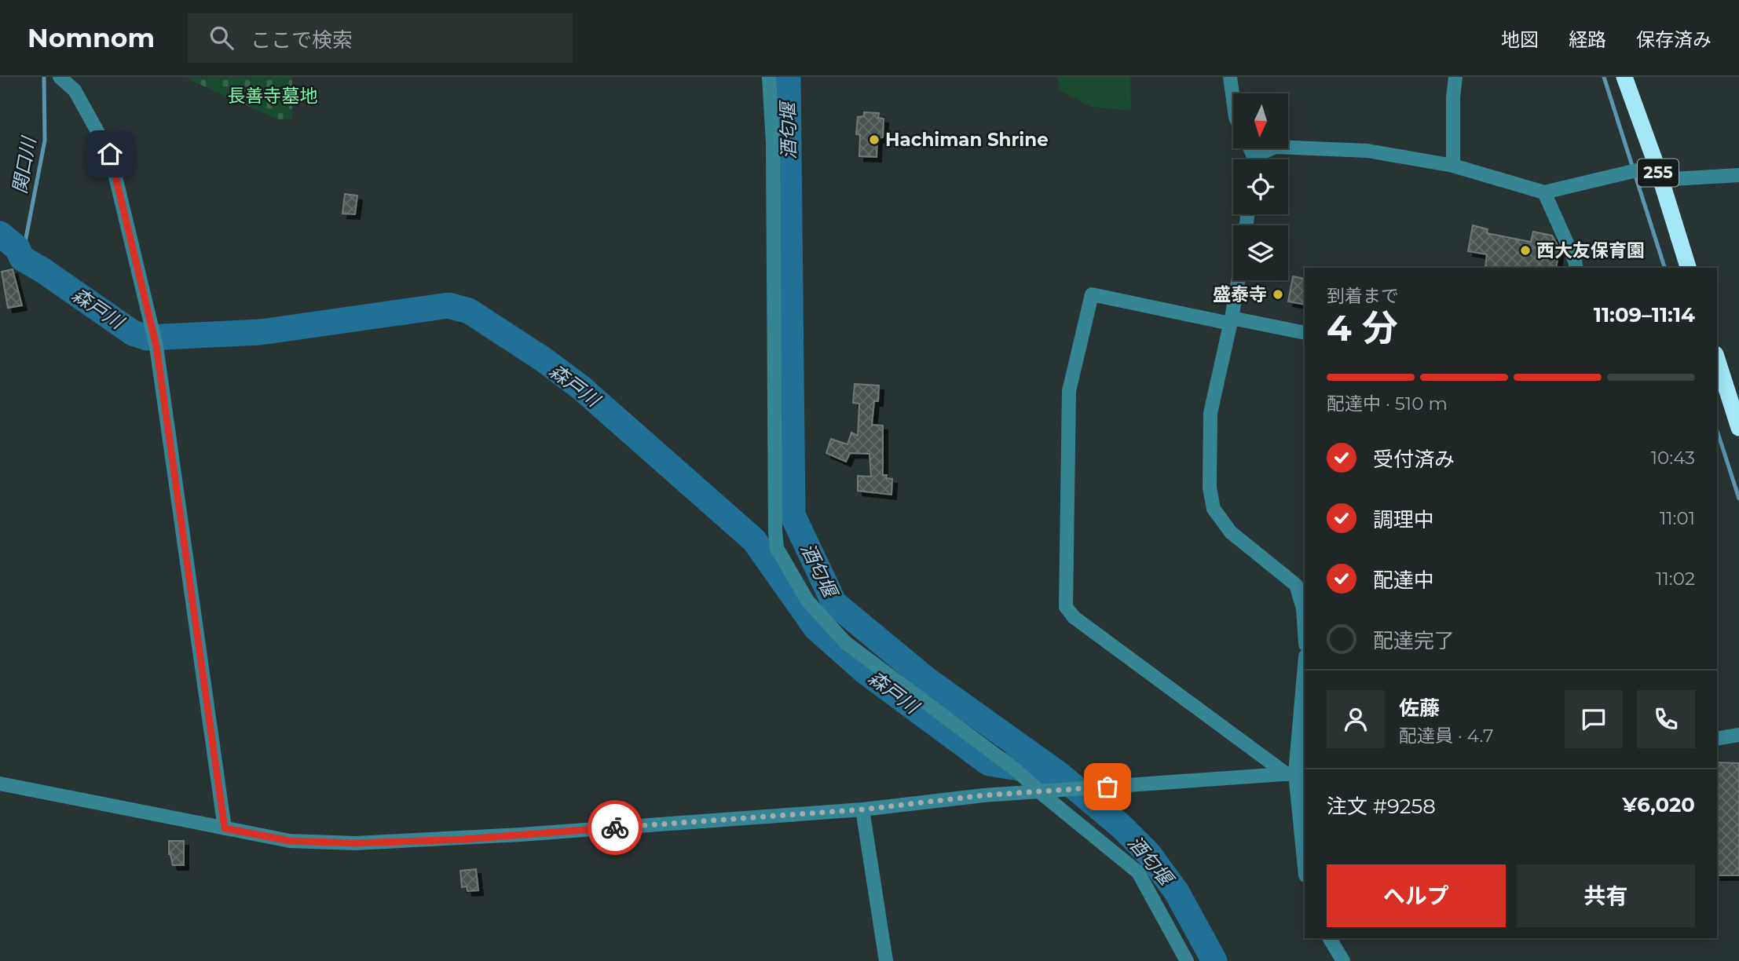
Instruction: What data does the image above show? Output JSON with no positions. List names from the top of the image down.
{
  "streets": {
    "highway": ["255"]
  },
  "water": ["酒匂堰", "関口川", "森戸川"],
  "parks": ["長善寺墓地"],
  "places": ["Hachiman Shrine", "西大友保育園", "盛泰寺"],
  "north": "bottom",
  "page": {
    "header": "Nomnom",
    "search": "ここで検索",
    "nav": ["地図", "経路", "保存済み"],
    "heading": ["4 分", "到着まで", "11:09–11:14"],
    "panel": [
      "佐藤",
      "配達員 · 4.7",
      "注文 #9258",
      "¥6,020"
    ],
    "bar": "配達中 · 510 m",
    "list": [
      ["受付済み", "10:43"],
      ["調理中", "11:01"],
      ["配達中", "11:02"],
      "配達完了"
    ],
    "buttons": ["ヘルプ", "共有"]
  }
}
